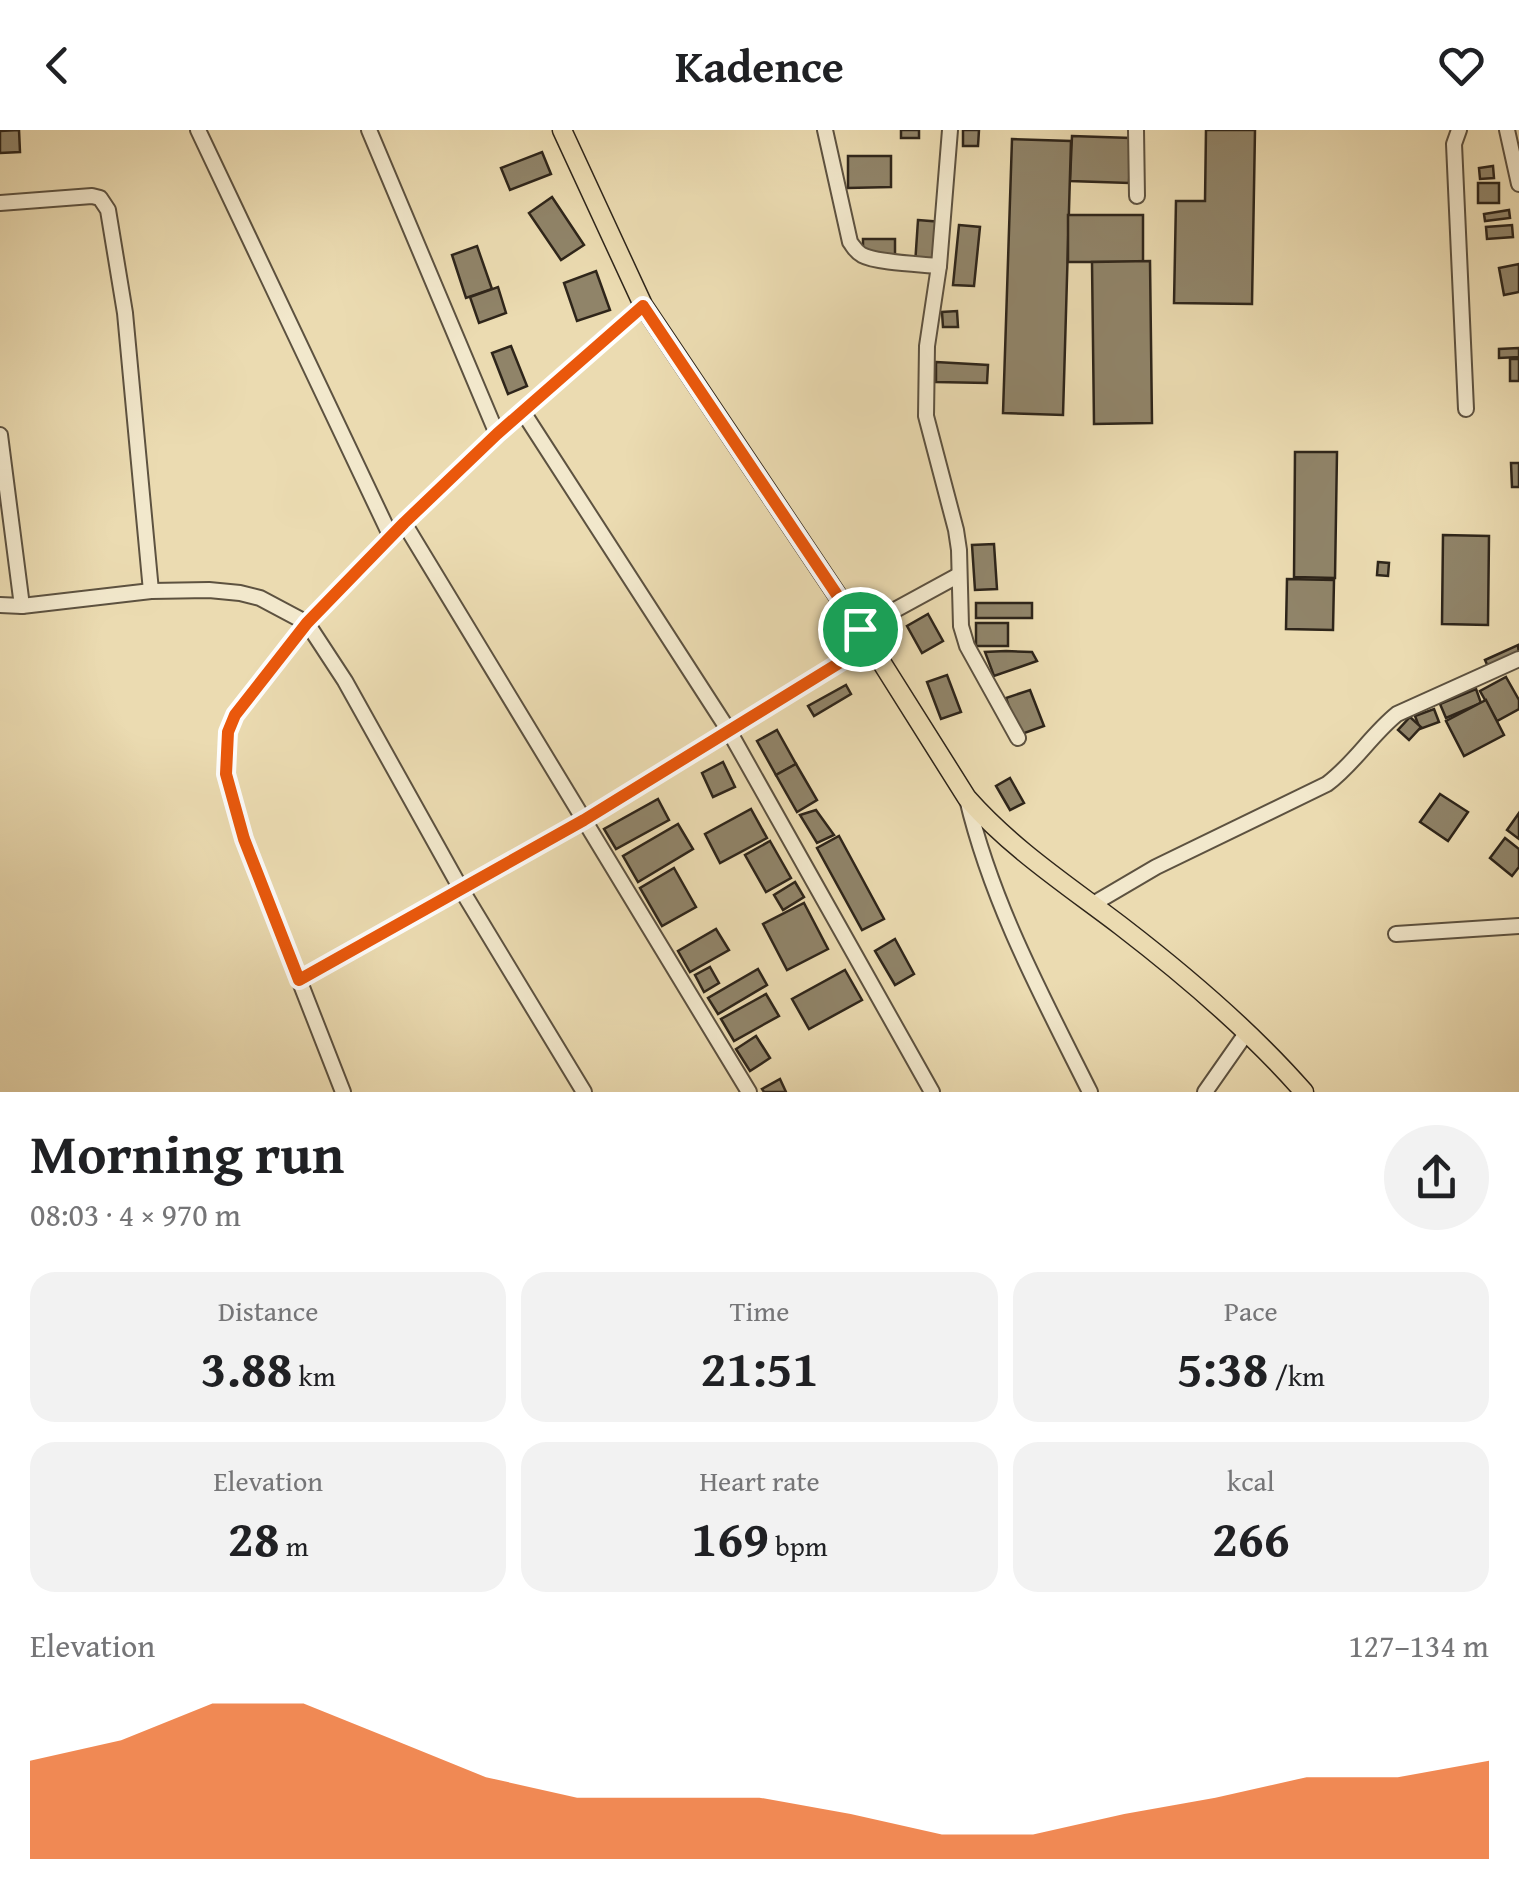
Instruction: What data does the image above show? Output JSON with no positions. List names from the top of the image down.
{
  "page": {
    "header": "Kadence",
    "heading": ["Morning run", "08:03 · 4 × 970 m"],
    "stats": [
      ["Distance", "3.88 km"],
      ["Time", "21:51"],
      ["Pace", "5:38 /km"],
      ["Elevation", "28 m"],
      ["Heart rate", "169 bpm"],
      ["kcal", "266"]
    ],
    "chart": ["Elevation", "127–134 m"]
  }
}
